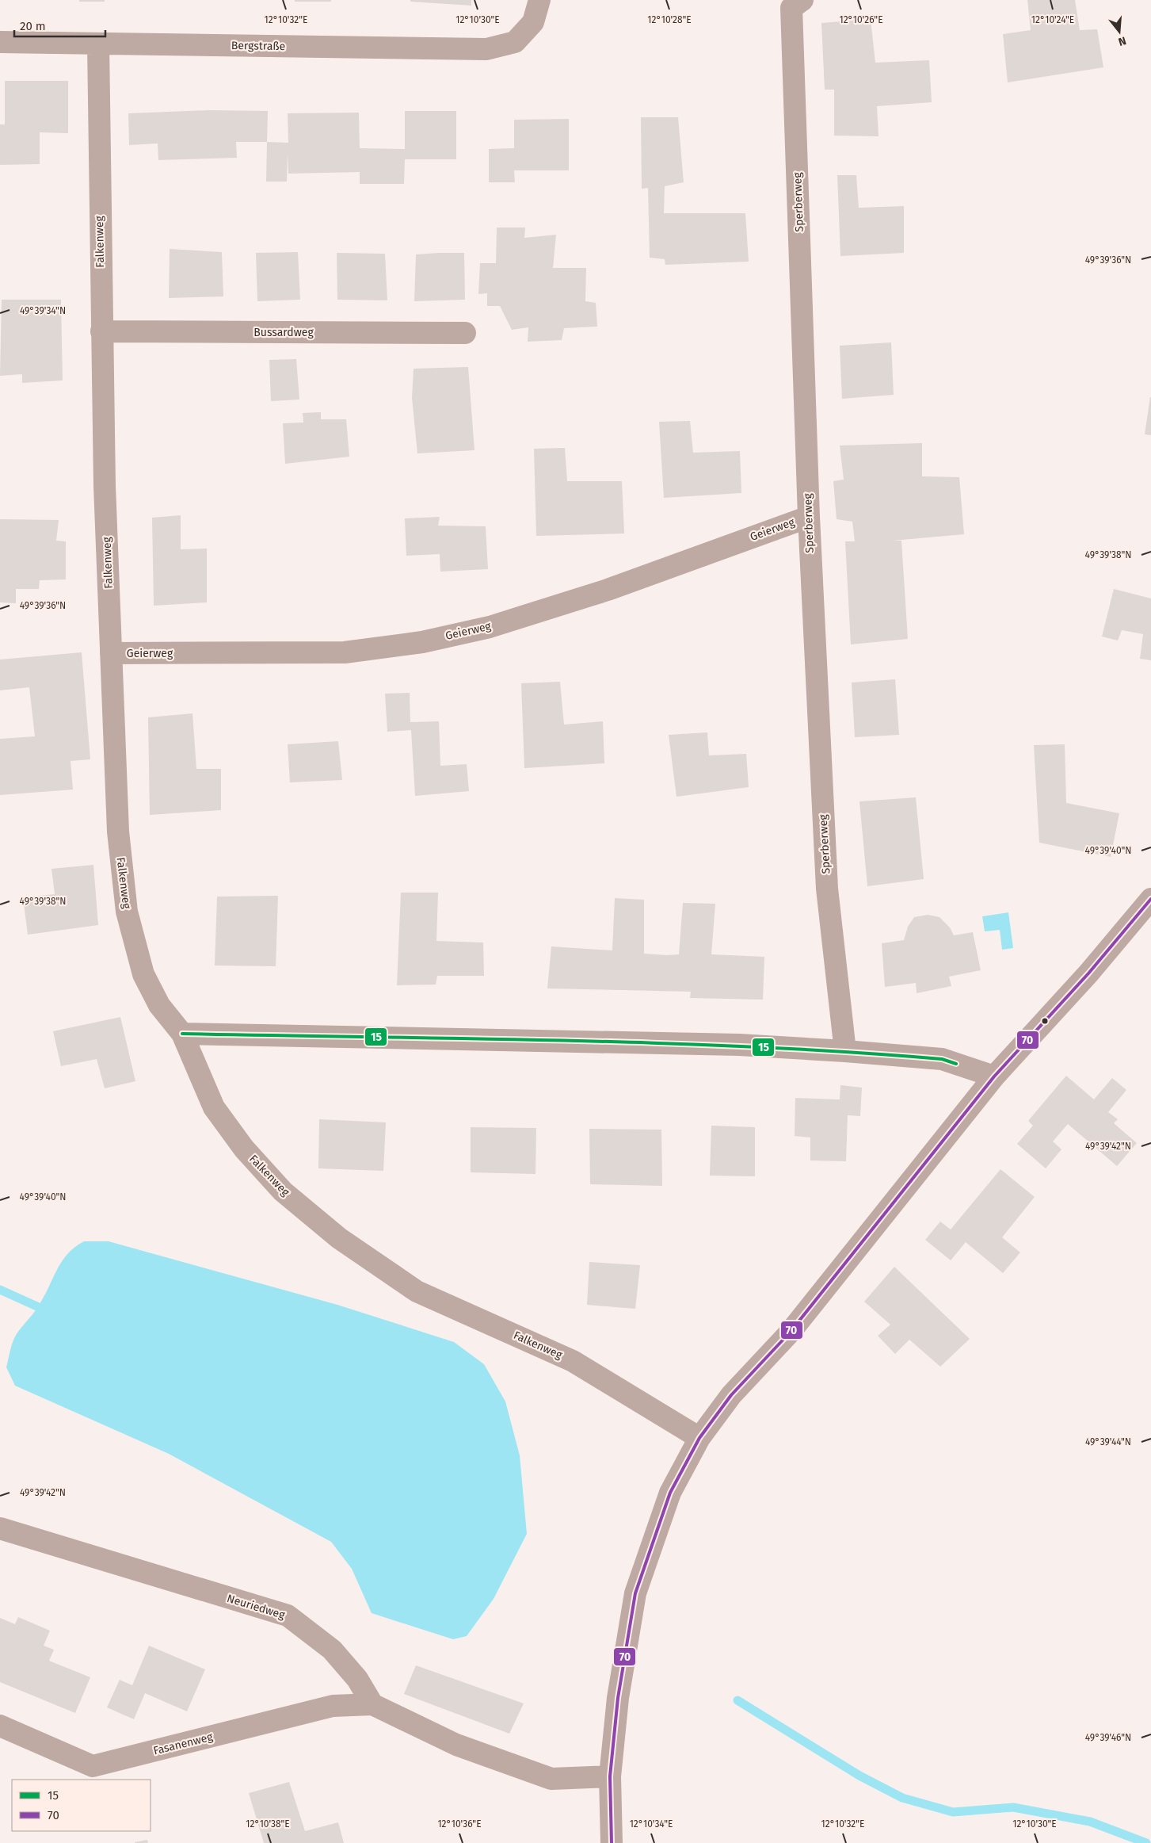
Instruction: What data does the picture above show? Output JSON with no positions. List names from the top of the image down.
{
  "streets": {
    "street": [
      "Bergstraße",
      "Sperberweg",
      "Falkenweg",
      "Bussardweg",
      "Geierweg",
      "Neuriedweg",
      "Fasanenweg"
    ]
  },
  "crossings": [
    ["Bergstraße", "Falkenweg"],
    ["Sperberweg", "Geierweg"],
    ["Falkenweg", "Bussardweg"],
    ["Falkenweg", "Geierweg"],
    ["Neuriedweg", "Fasanenweg"]
  ],
  "lines": ["transit line 70", "transit line 15"],
  "legend": ["15", "70"],
  "scale_bar": "20 m",
  "north": "bottom",
  "coordinates": [
    "12°10'32\"E",
    "12°10'30\"E",
    "12°10'28\"E",
    "12°10'26\"E",
    "12°10'24\"E",
    "49°39'36\"N",
    "49°39'34\"N",
    "49°39'38\"N",
    "49°39'40\"N",
    "49°39'42\"N",
    "49°39'44\"N",
    "49°39'46\"N",
    "12°10'38\"E",
    "12°10'36\"E",
    "12°10'34\"E"
  ]
}
